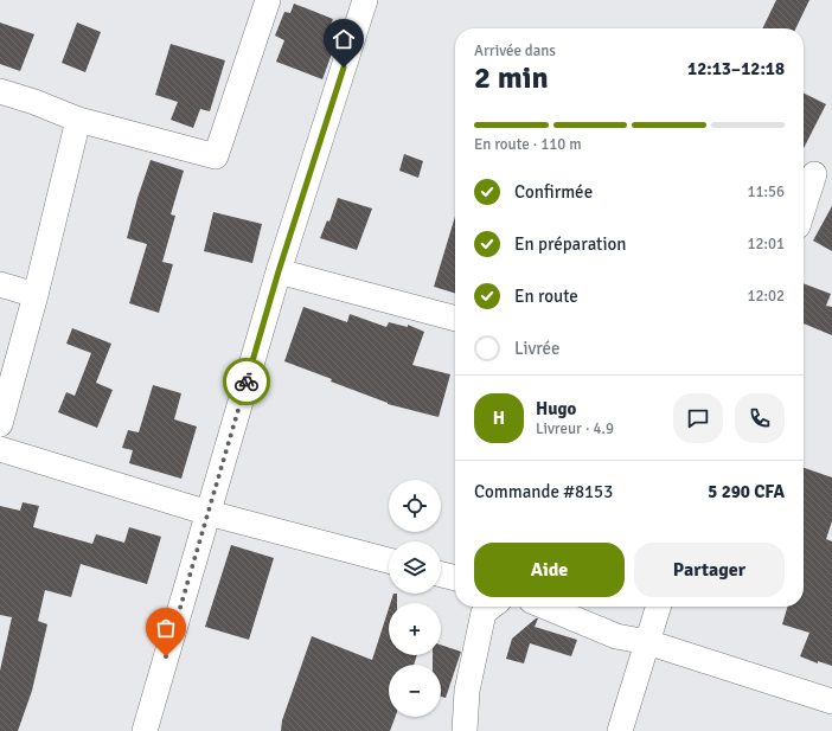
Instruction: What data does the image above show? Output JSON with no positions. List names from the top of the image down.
{
  "page": {
    "heading": ["2 min", "Arrivée dans", "12:13–12:18"],
    "panel": [
      "Hugo",
      "Livreur · 4.9",
      "Commande #8153",
      "5 290 CFA"
    ],
    "bar": "En route · 110 m",
    "list": [
      ["Confirmée", "11:56"],
      ["En préparation", "12:01"],
      ["En route", "12:02"],
      "Livrée"
    ],
    "round": "H",
    "map_buttons": ["+", "−"],
    "buttons": ["Aide", "Partager"]
  }
}
